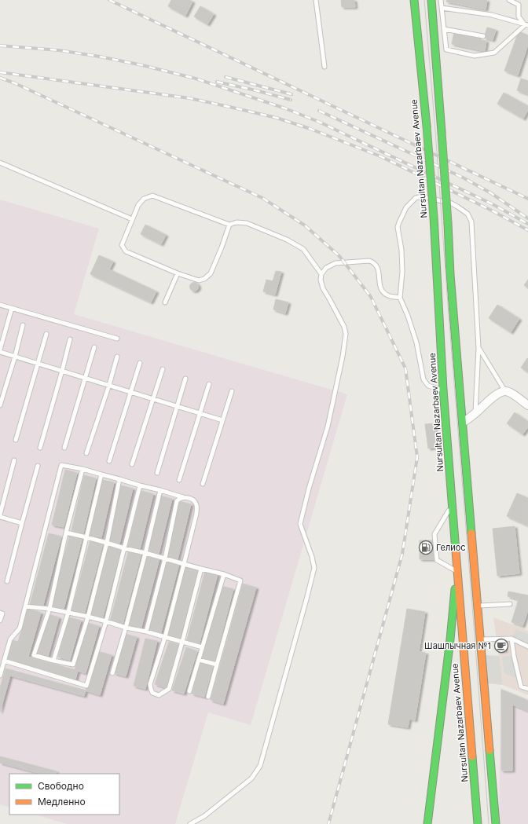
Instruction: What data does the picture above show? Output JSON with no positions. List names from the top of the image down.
{
  "streets": {
    "main road": ["Nursultan Nazarbaev Avenue"]
  },
  "places": {
    "fuel station": ["Гелиос"],
    "cafe": ["Шашлычная №1"]
  },
  "legend": ["Свободно", "Медленно"]
}
